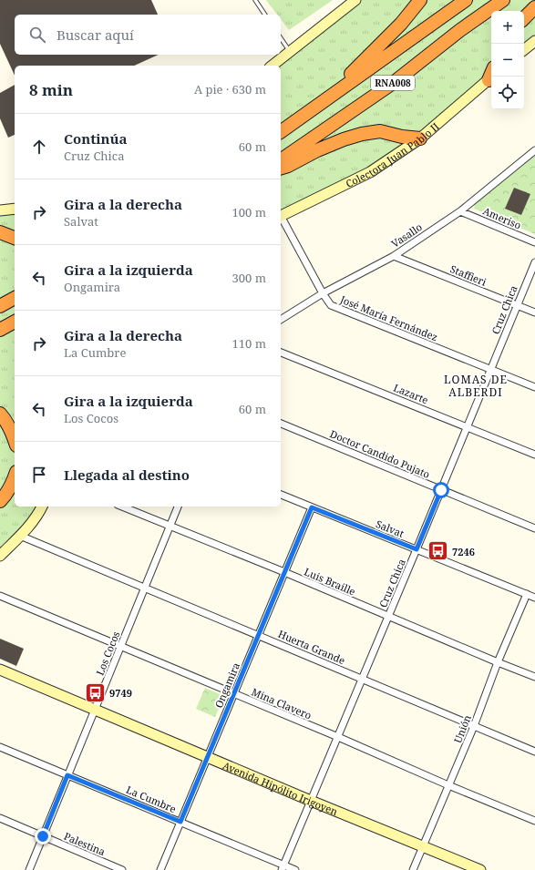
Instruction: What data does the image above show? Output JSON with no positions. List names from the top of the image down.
{
  "streets": {
    "highway": ["RNA008"],
    "street": [
      "Colectora Juan Pablo II",
      "Ameriso",
      "Vasallo",
      "Staffieri",
      "Cruz Chica",
      "José María Fernández",
      "Lazarte",
      "Doctor Candido Pujato",
      "Salvat",
      "Luis Braille",
      "Huerta Grande",
      "Los Cocos",
      "Ongamira",
      "Mina Clavero",
      "Unión",
      "Avenida Hipólito Irigoyen",
      "La Cumbre",
      "Palestina"
    ]
  },
  "crossings": [
    ["Ameriso", "Vasallo"],
    ["Vasallo", "Staffieri"],
    ["Vasallo", "José María Fernández"],
    ["Staffieri", "Cruz Chica"],
    ["Cruz Chica", "José María Fernández"],
    ["Cruz Chica", "Lazarte"],
    ["Cruz Chica", "Doctor Candido Pujato"],
    ["Cruz Chica", "Salvat"],
    ["Cruz Chica", "Luis Braille"],
    ["Cruz Chica", "Huerta Grande"],
    ["Cruz Chica", "Mina Clavero"],
    ["Cruz Chica", "Avenida Hipólito Irigoyen"],
    ["Cruz Chica", "La Cumbre"],
    ["Salvat", "Ongamira"],
    ["Salvat", "Unión"],
    ["Luis Braille", "Los Cocos"],
    ["Luis Braille", "Ongamira"],
    ["Luis Braille", "Unión"],
    ["Huerta Grande", "Los Cocos"],
    ["Huerta Grande", "Ongamira"],
    ["Huerta Grande", "Unión"],
    ["Los Cocos", "Mina Clavero"],
    ["Los Cocos", "Avenida Hipólito Irigoyen"],
    ["Los Cocos", "La Cumbre"],
    ["Los Cocos", "Palestina"],
    ["Ongamira", "Mina Clavero"],
    ["Ongamira", "Avenida Hipólito Irigoyen"],
    ["Ongamira", "La Cumbre"],
    ["Mina Clavero", "Unión"],
    ["Unión", "Avenida Hipólito Irigoyen"]
  ],
  "districts": ["LOMAS DE ALBERDI"],
  "places": {
    "bus stop": ["7246", "9749"]
  },
  "page": {
    "map_buttons": ["+", "−"],
    "search": "Buscar aquí",
    "heading": ["8 min", "A pie · 630 m"],
    "list": [
      ["Continúa", "Cruz Chica", "60 m"],
      ["Gira a la derecha", "Salvat", "100 m"],
      ["Gira a la izquierda", "Ongamira", "300 m"],
      ["Gira a la derecha", "La Cumbre", "110 m"],
      ["Gira a la izquierda", "Los Cocos", "60 m"],
      "Llegada al destino"
    ]
  }
}
